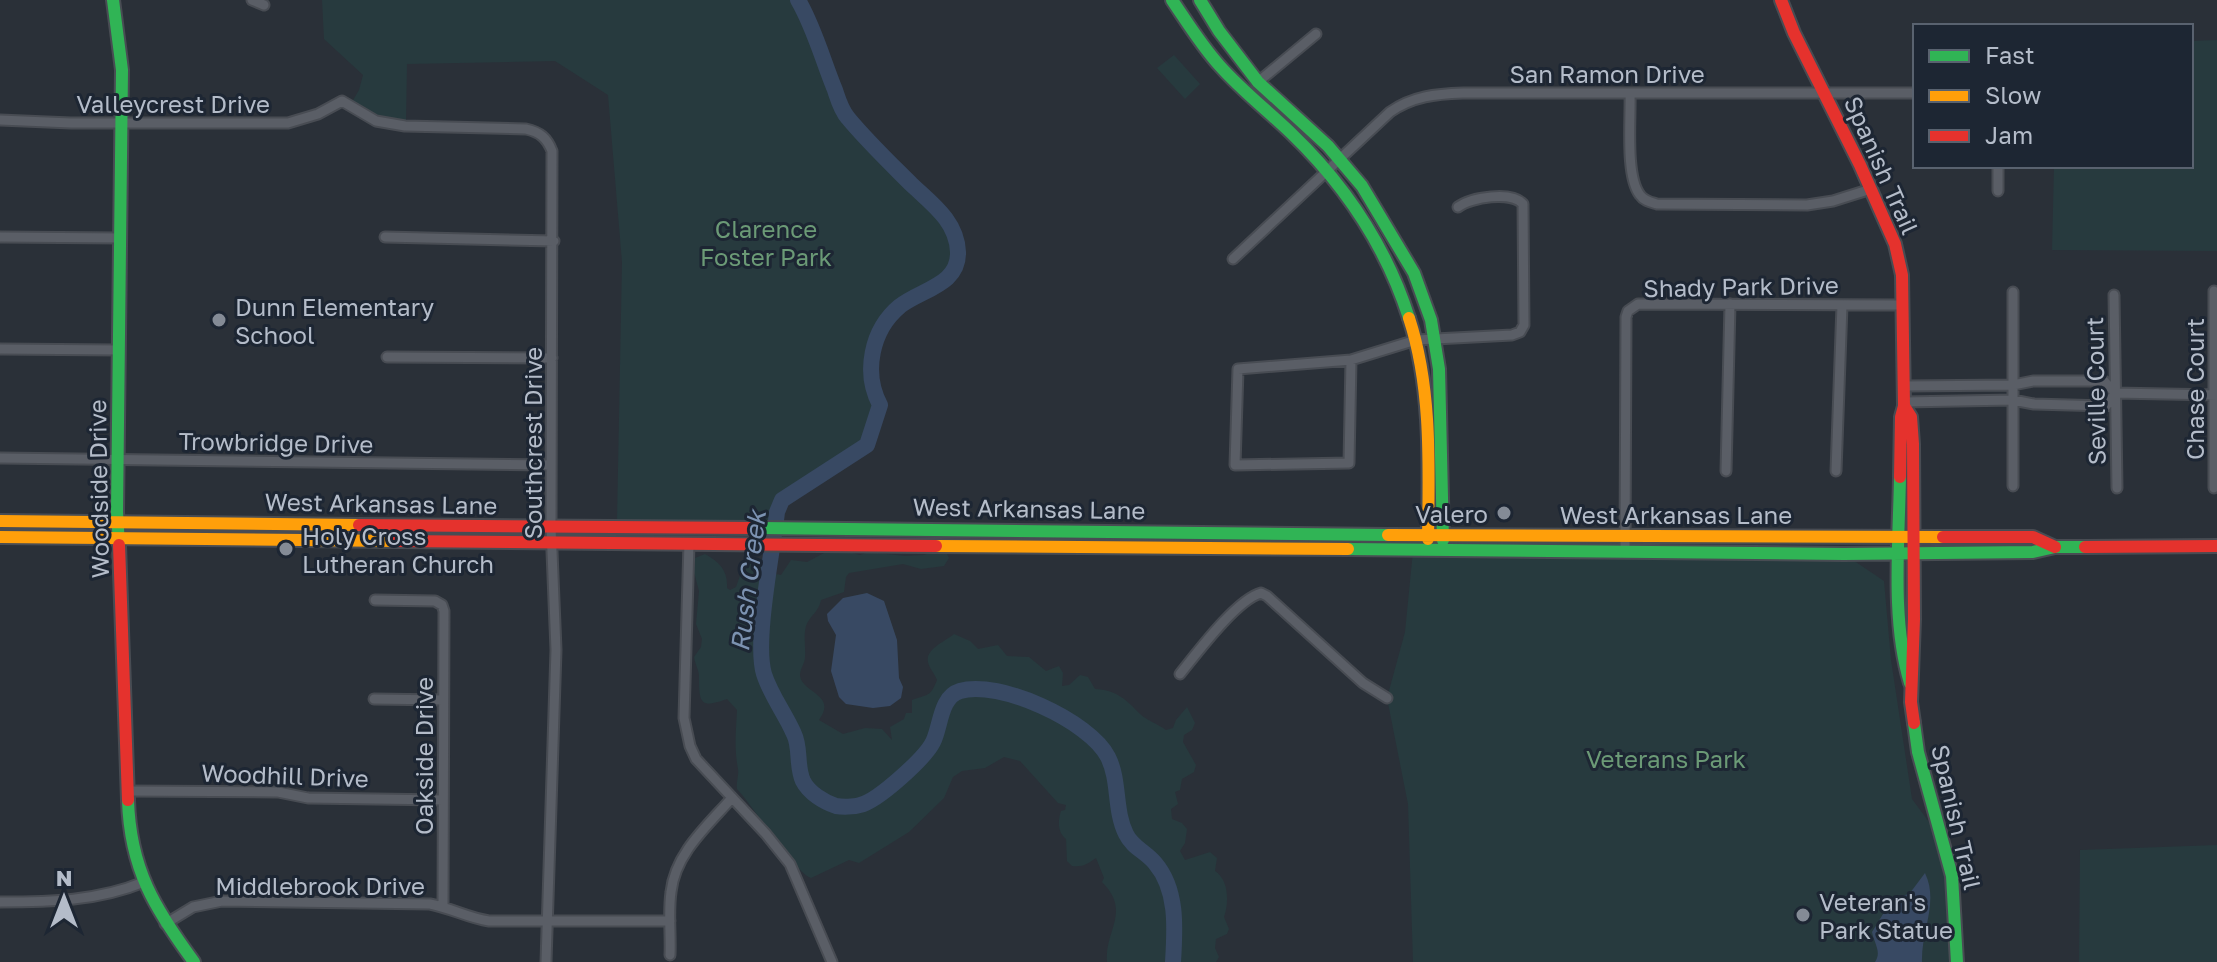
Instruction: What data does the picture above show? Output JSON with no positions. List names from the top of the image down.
{
  "streets": {
    "main road": ["Spanish Trail", "Woodside Drive", "West Arkansas Lane"],
    "street": [
      "San Ramon Drive",
      "Valleycrest Drive",
      "Shady Park Drive",
      "Chase Court",
      "Seville Court",
      "Trowbridge Drive",
      "Southcrest Drive",
      "Oakside Drive",
      "Woodhill Drive",
      "Middlebrook Drive"
    ]
  },
  "crossings": [
    ["San Ramon Drive", "Spanish Trail"],
    ["Valleycrest Drive", "Southcrest Drive"],
    ["Valleycrest Drive", "Woodside Drive"],
    ["Spanish Trail", "Shady Park Drive"],
    ["Spanish Trail", "West Arkansas Lane"],
    ["Shady Park Drive", "West Arkansas Lane"],
    ["Trowbridge Drive", "Southcrest Drive"],
    ["Trowbridge Drive", "Woodside Drive"],
    ["Southcrest Drive", "West Arkansas Lane"],
    ["Southcrest Drive", "Middlebrook Drive"],
    ["Woodside Drive", "West Arkansas Lane"],
    ["Woodside Drive", "Woodhill Drive"],
    ["Woodside Drive", "Middlebrook Drive"],
    ["Oakside Drive", "Woodhill Drive"],
    ["Oakside Drive", "Middlebrook Drive"]
  ],
  "water": ["Rush Creek"],
  "parks": ["Clarence Foster Park", "Veterans Park"],
  "places": [
    "Dunn Elementary School",
    "Valero",
    "Holy Cross Lutheran Church",
    "Veteran's Park Statue"
  ],
  "legend": ["Fast", "Slow", "Jam"],
  "north": "top"
}
